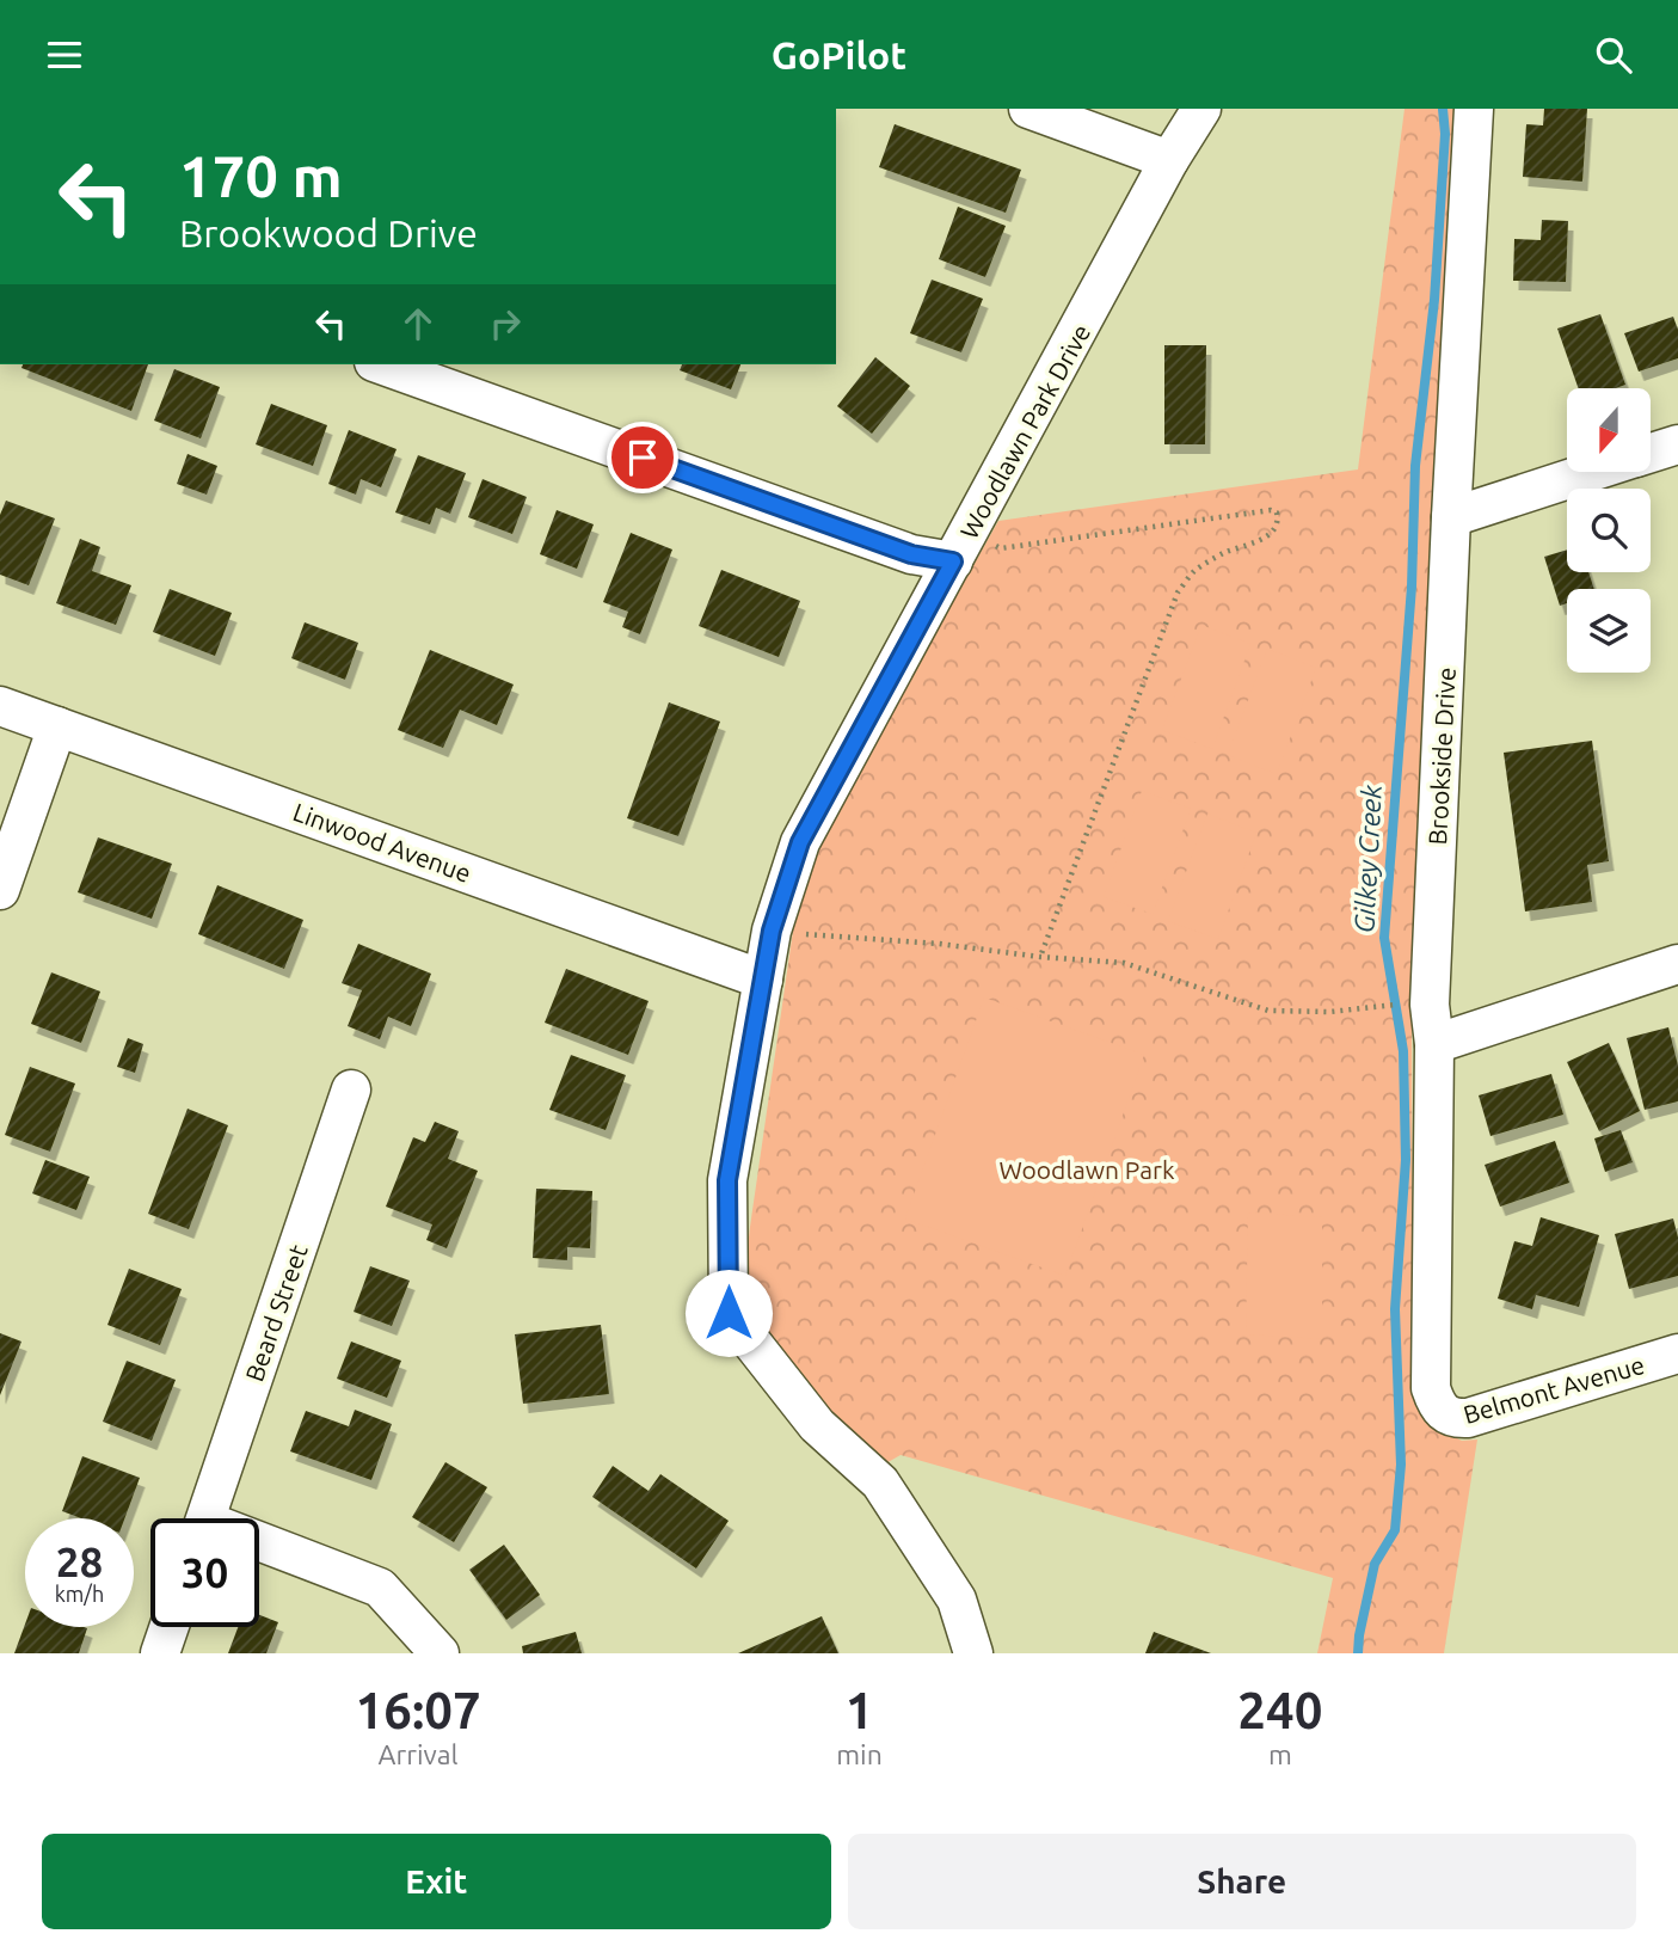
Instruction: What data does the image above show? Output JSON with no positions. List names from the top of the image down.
{
  "streets": {
    "street": [
      "Woodlawn Park Drive",
      "Brookside Drive",
      "Linwood Avenue",
      "Beard Street",
      "Belmont Avenue"
    ]
  },
  "crossings": [
    ["Woodlawn Park Drive", "Linwood Avenue"],
    ["Brookside Drive", "Belmont Avenue"]
  ],
  "water": ["Gilkey Creek"],
  "parks": ["Woodlawn Park"],
  "north": "bottom",
  "page": {
    "header": "GoPilot",
    "turn": ["170 m", "Brookwood Drive"],
    "speed": "28 km/h",
    "limit": "30",
    "eta": [
      "16:07",
      "Arrival",
      "1",
      "min",
      "240",
      "m"
    ],
    "buttons": ["Exit", "Share"]
  }
}
